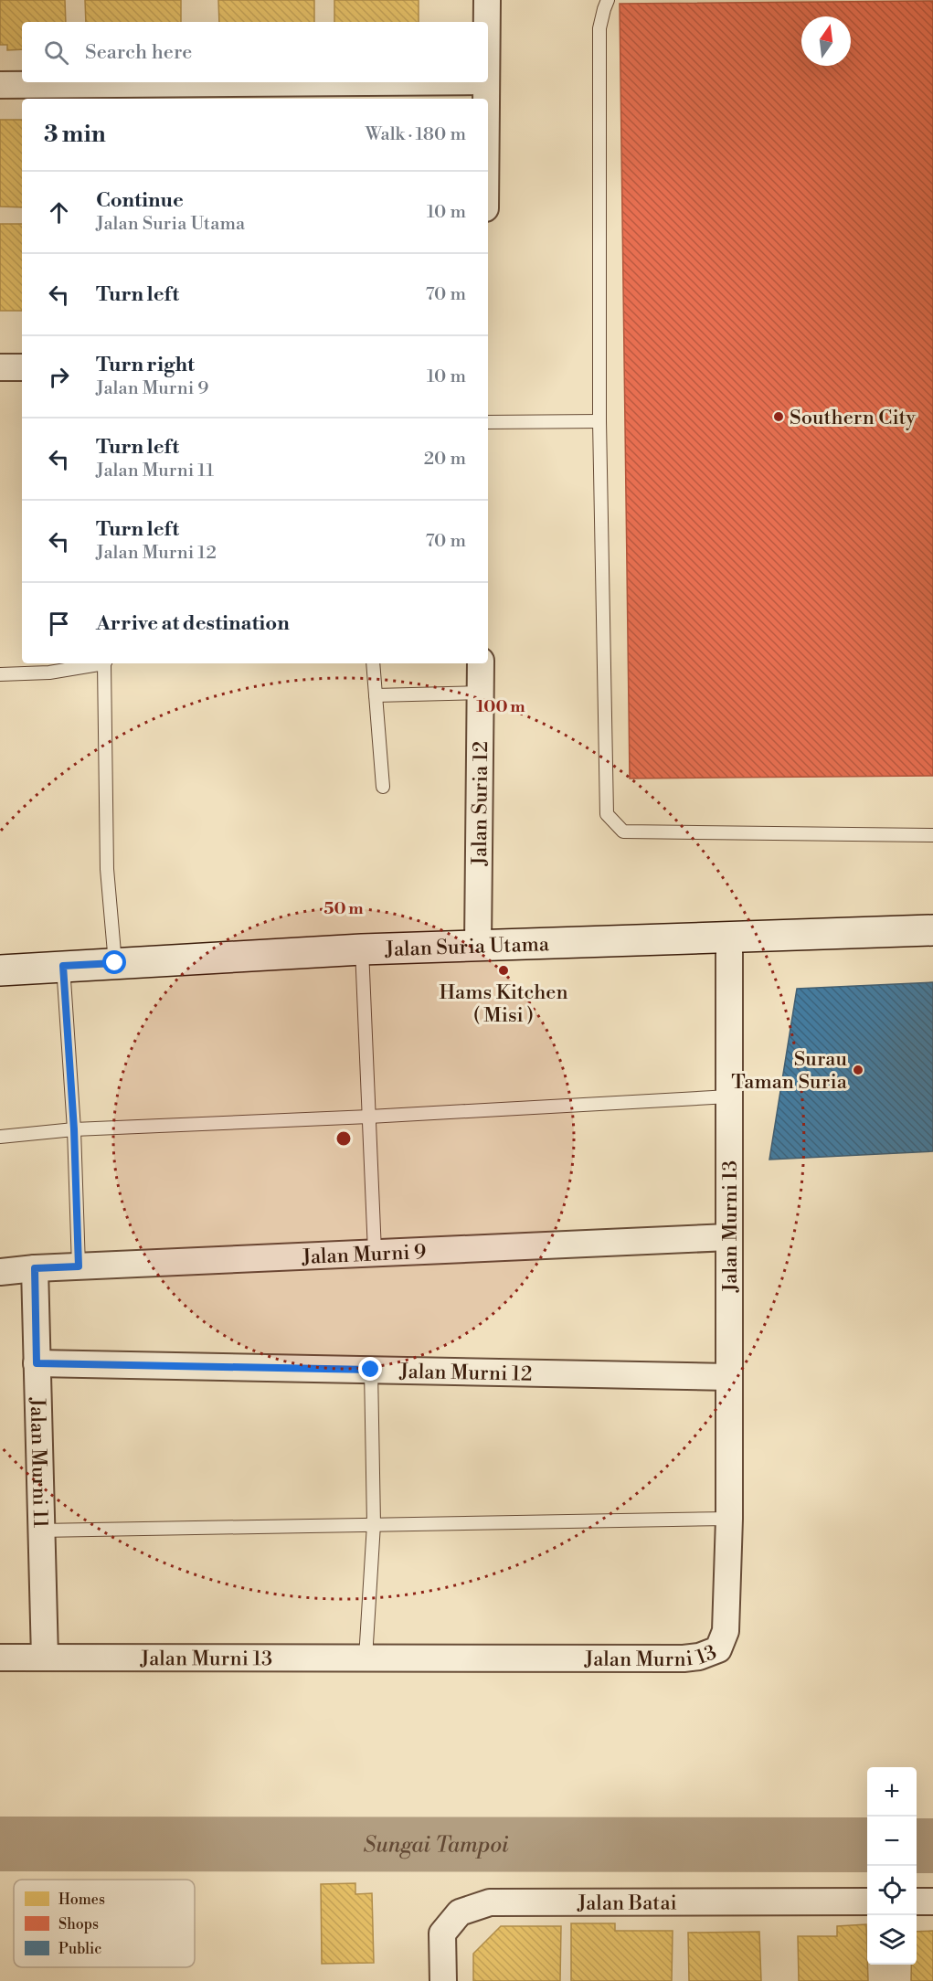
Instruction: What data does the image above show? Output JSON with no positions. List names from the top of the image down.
{
  "streets": {
    "main road": ["Jalan Suria Utama"],
    "street": [
      "Jalan Suria 12",
      "Jalan Murni 13",
      "Jalan Murni 9",
      "Jalan Murni 12",
      "Jalan Murni 11",
      "Jalan Batai"
    ]
  },
  "crossings": [
    ["Jalan Suria 12", "Jalan Suria Utama"],
    ["Jalan Suria Utama", "Jalan Murni 13"],
    ["Jalan Murni 13", "Jalan Murni 9"],
    ["Jalan Murni 13", "Jalan Murni 12"],
    ["Jalan Murni 13", "Jalan Murni 11"],
    ["Jalan Murni 9", "Jalan Murni 11"],
    ["Jalan Murni 12", "Jalan Murni 11"]
  ],
  "water": ["Sungai Tampoi"],
  "places": ["Southern City", "Hams Kitchen ( Misi )", "Surau Taman Suria"],
  "legend": ["Homes", "Shops", "Public"],
  "north": "top",
  "page": {
    "search": "Search here",
    "heading": ["3 min", "Walk · 180 m"],
    "list": [
      ["Continue", "Jalan Suria Utama", "10 m"],
      ["Turn left", "70 m"],
      ["Turn right", "Jalan Murni 9", "10 m"],
      ["Turn left", "Jalan Murni 11", "20 m"],
      ["Turn left", "Jalan Murni 12", "70 m"],
      "Arrive at destination"
    ],
    "map_buttons": ["+", "−"]
  },
  "rings": ["100 m", "50 m"]
}
